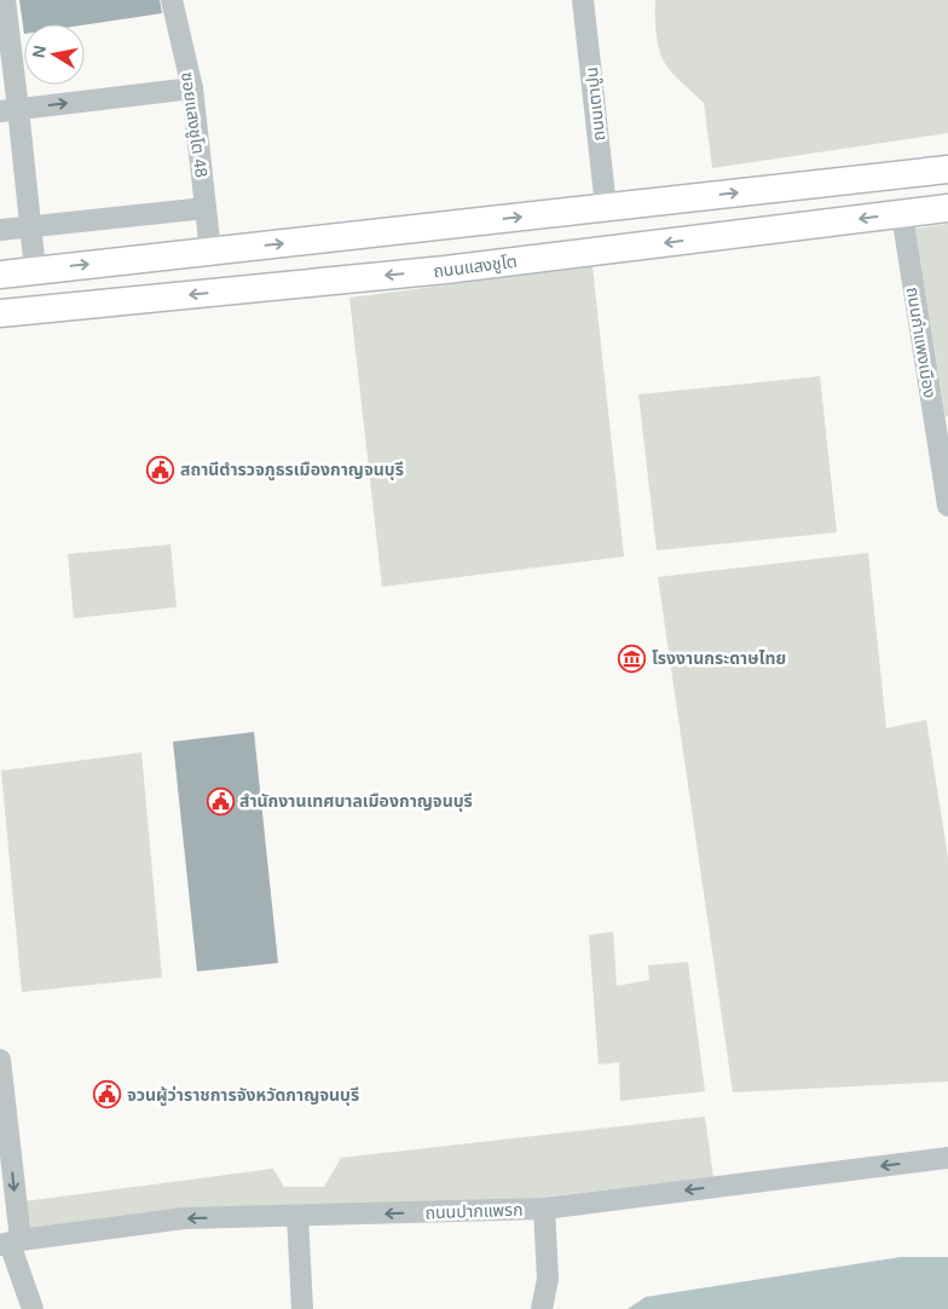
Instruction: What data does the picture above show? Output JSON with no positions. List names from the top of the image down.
{
  "streets": {
    "main road": ["ถนนแสงชูโต"],
    "street": [
      "ถนนเตาปูน",
      "ซอยแสงชูโต 48",
      "ถนนกำแพงเมือง",
      "ถนนปากแพรก"
    ]
  },
  "crossings": [
    ["ถนนแสงชูโต", "ถนนกำแพงเมือง"]
  ],
  "one_way": ["ถนนปากแพรก"],
  "places": {
    "public building": ["สถานีตำรวจภูธรเมืองกาญจนบุรี", "สำนักงานเทศบาลเมืองกาญจนบุรี", "จวนผู้ว่าราชการจังหวัดกาญจนบุรี"],
    "museum": ["โรงงานกระดาษไทย"]
  },
  "north": "left"
}
